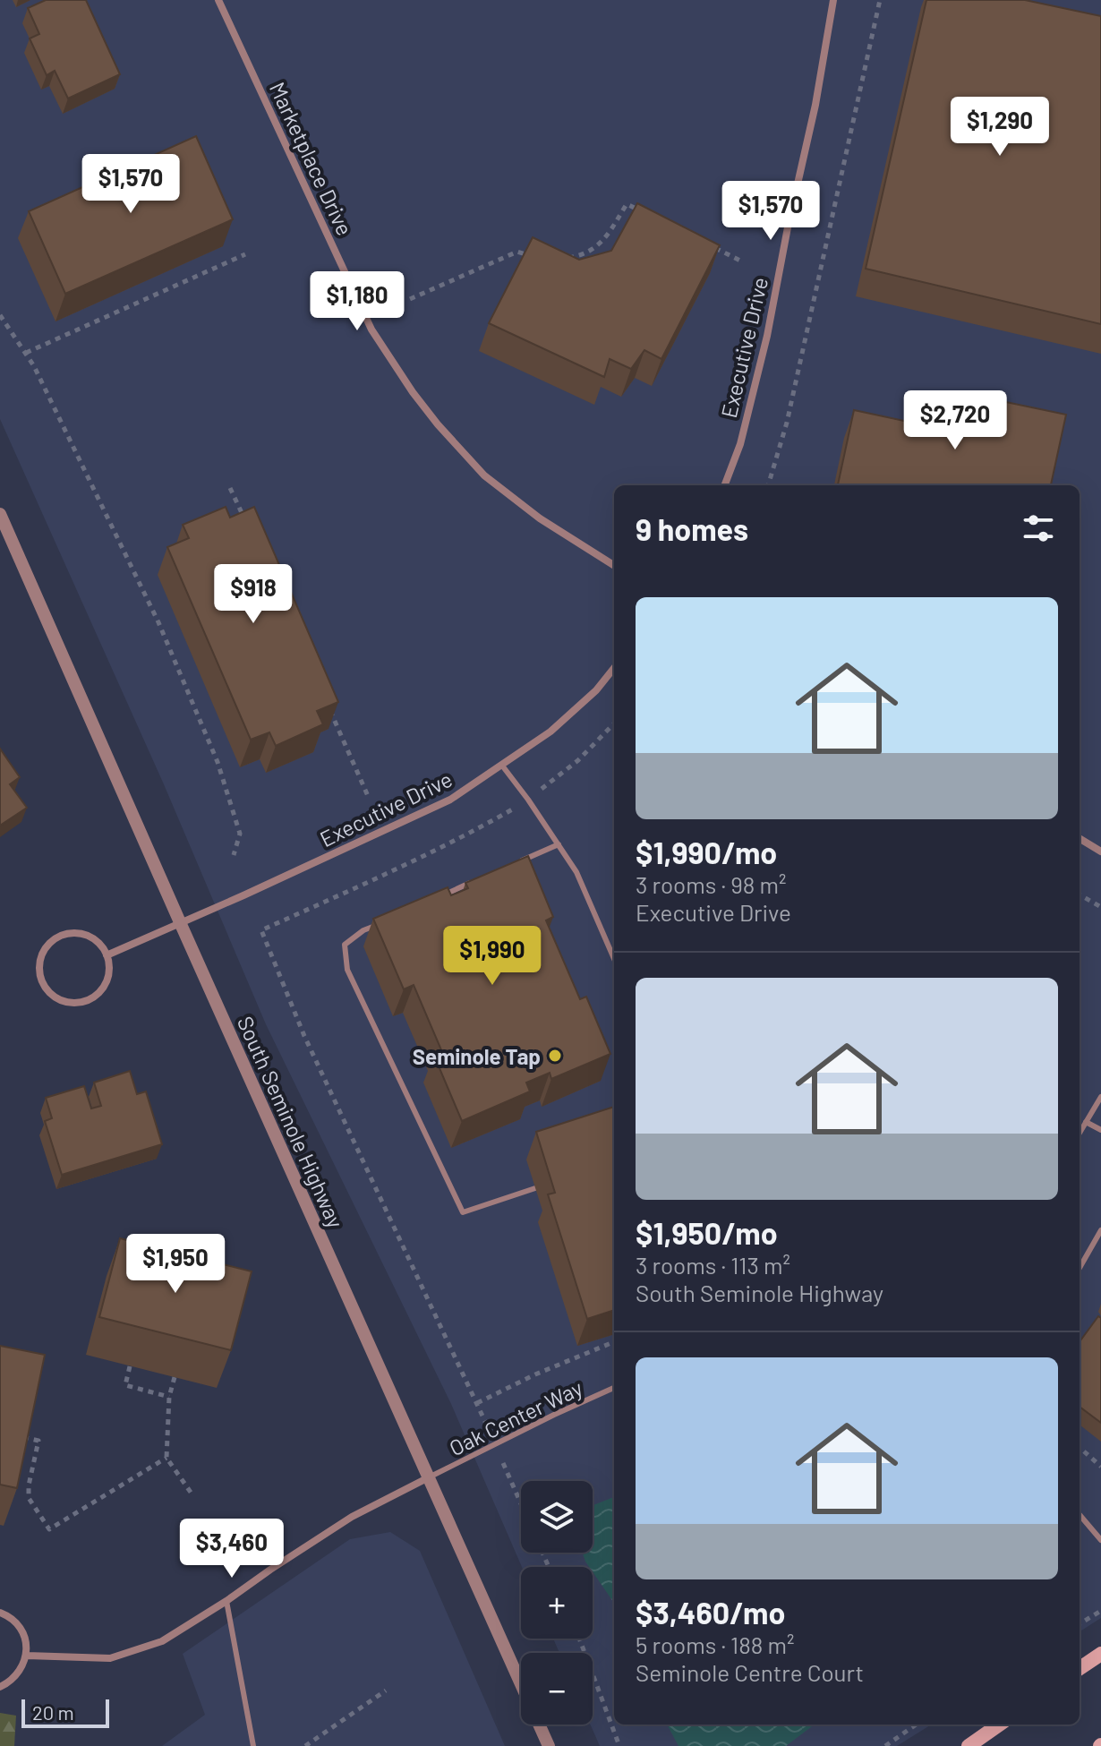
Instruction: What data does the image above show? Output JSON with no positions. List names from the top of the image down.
{
  "streets": {
    "street": ["Marketplace Drive", "Executive Drive", "South Seminole Highway"],
    "lane": ["Oak Center Way"]
  },
  "crossings": [
    ["Executive Drive", "South Seminole Highway"],
    ["South Seminole Highway", "Oak Center Way"]
  ],
  "places": ["Seminole Tap"],
  "scale_bar": "20 m",
  "page": {
    "price": [
      "$1,290",
      "$1,570",
      "$1,570",
      "$1,180",
      "$2,720",
      "$918",
      "$1,990",
      "$1,950",
      "$3,460"
    ],
    "heading": "9 homes",
    "list": [
      {
        "name": "$1,990/mo",
        "note": "3 rooms · 98 m² · Executive Drive"
      },
      {
        "name": "$1,950/mo",
        "note": "3 rooms · 113 m² · South Seminole Highway"
      },
      {
        "name": "$3,460/mo",
        "note": "5 rooms · 188 m² · Seminole Centre Court"
      }
    ],
    "map_buttons": ["+", "−"],
    "scale": "20 m"
  }
}
